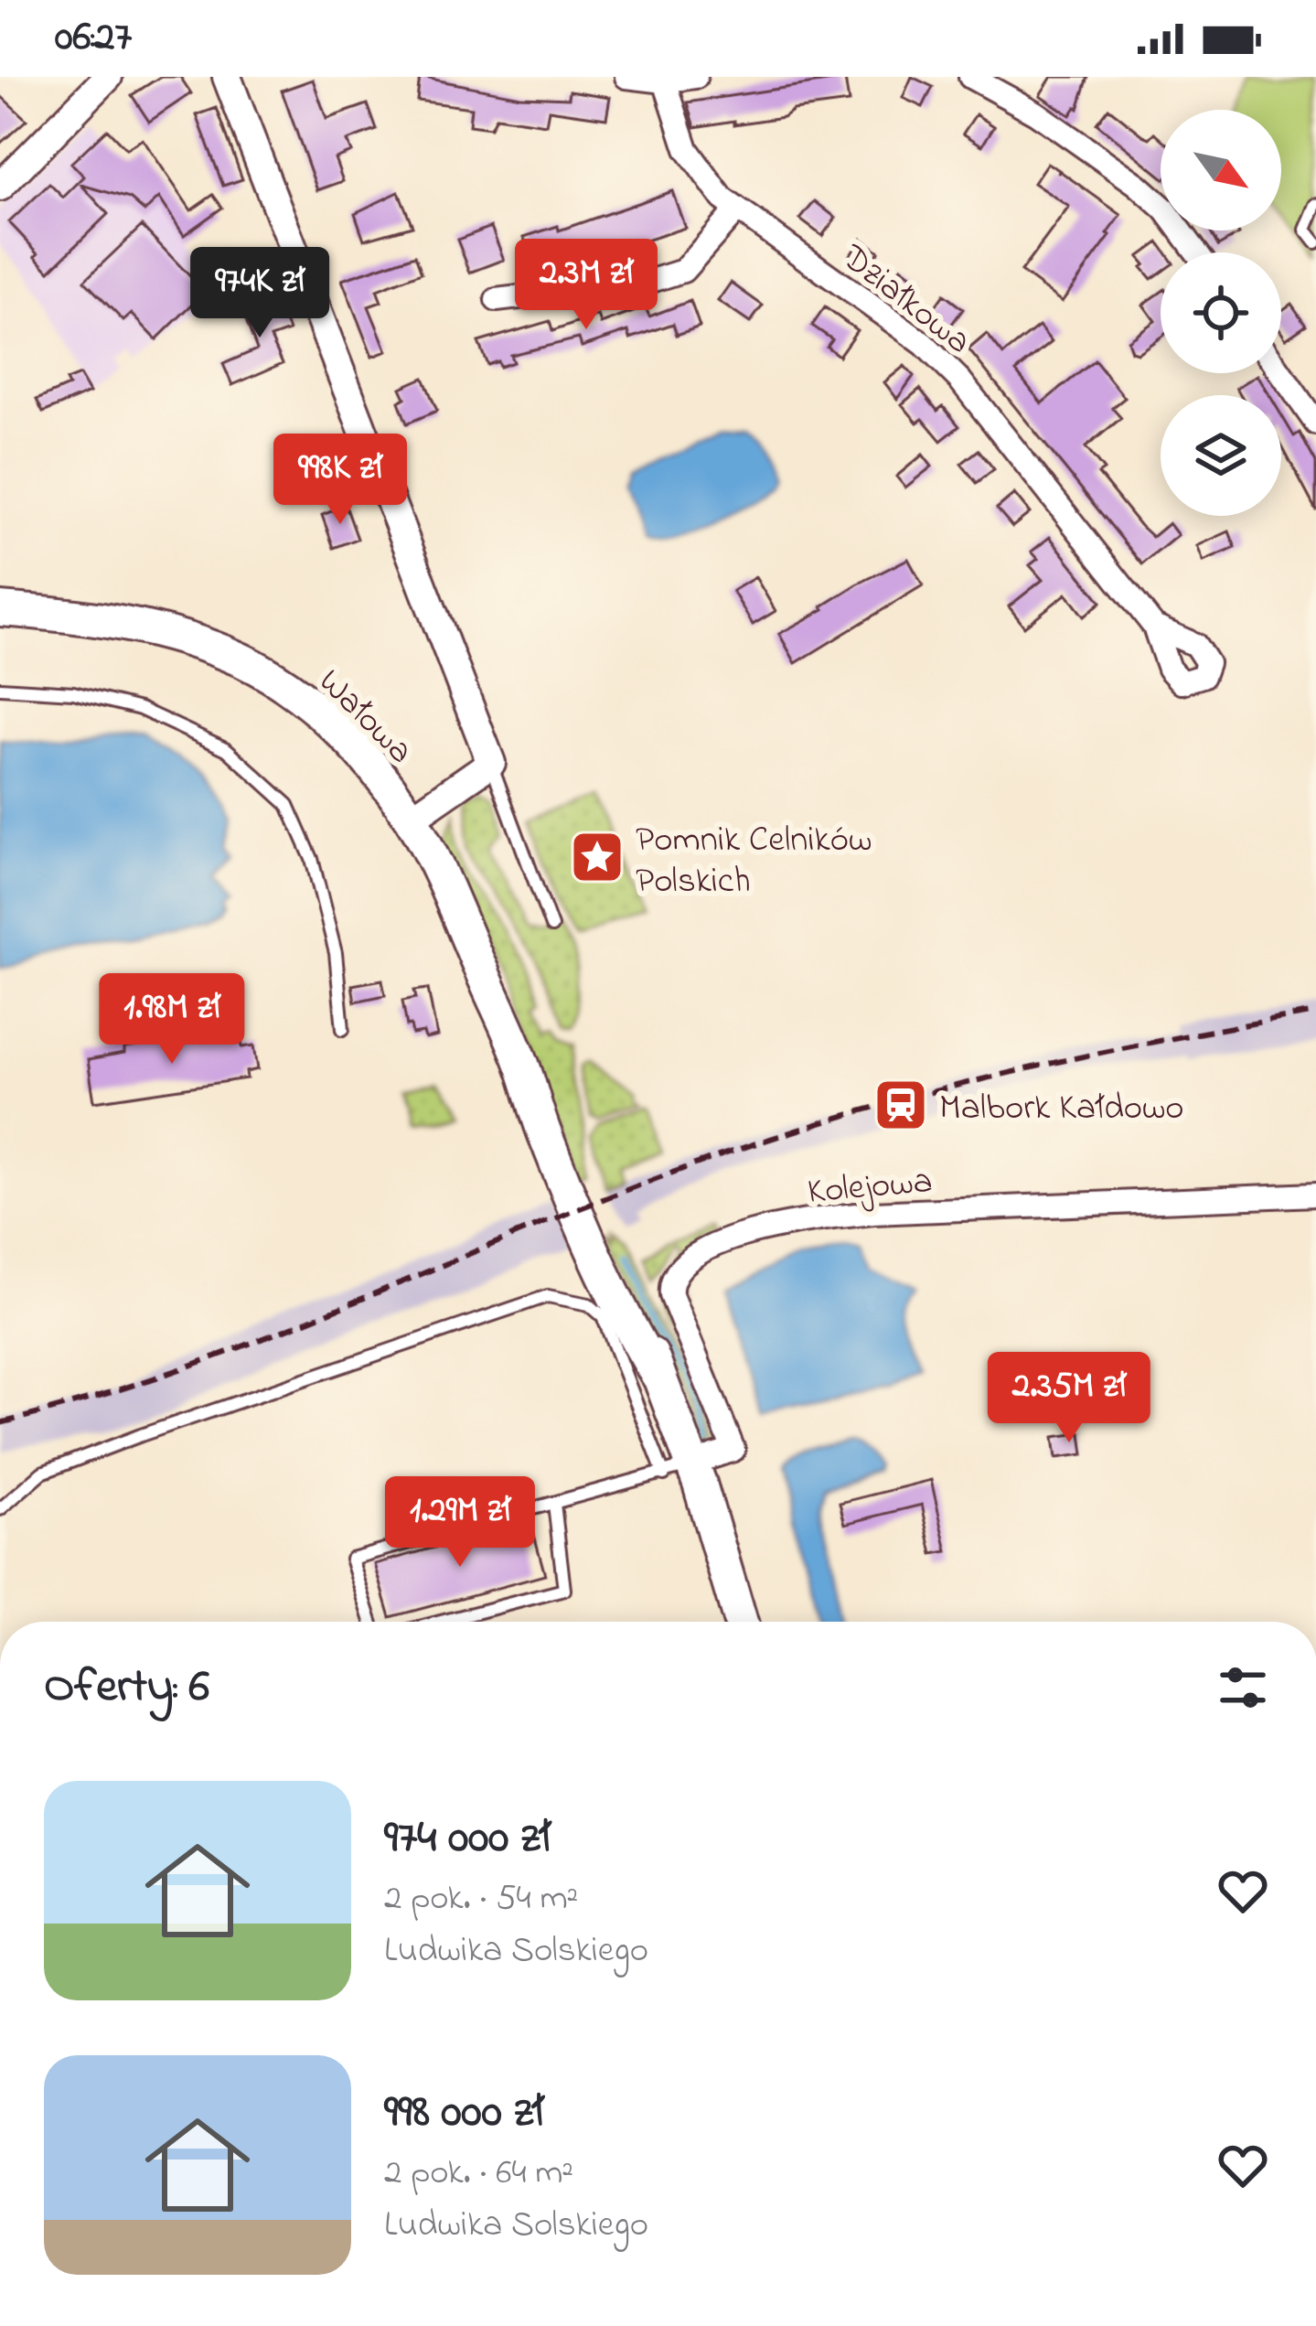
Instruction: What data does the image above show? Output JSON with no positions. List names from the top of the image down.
{
  "streets": {
    "main road": ["Wałowa"],
    "street": ["Działkowa", "Kolejowa"]
  },
  "crossings": [
    ["Wałowa", "Kolejowa"]
  ],
  "places": {
    "place": ["Pomnik Celników Polskich"],
    "station": ["Malbork Kałdowo"]
  },
  "north": "bottom right",
  "page": {
    "status": "06:27",
    "price": [
      "2.3M zł",
      "974K zł",
      "998K zł",
      "1.98M zł",
      "2.35M zł",
      "1.29M zł"
    ],
    "heading": "Oferty: 6",
    "list": [
      {
        "name": "974 000 zł",
        "note": "2 pok. · 54 m² · Ludwika Solskiego"
      },
      {
        "name": "998 000 zł",
        "note": "2 pok. · 64 m² · Ludwika Solskiego"
      }
    ]
  }
}
